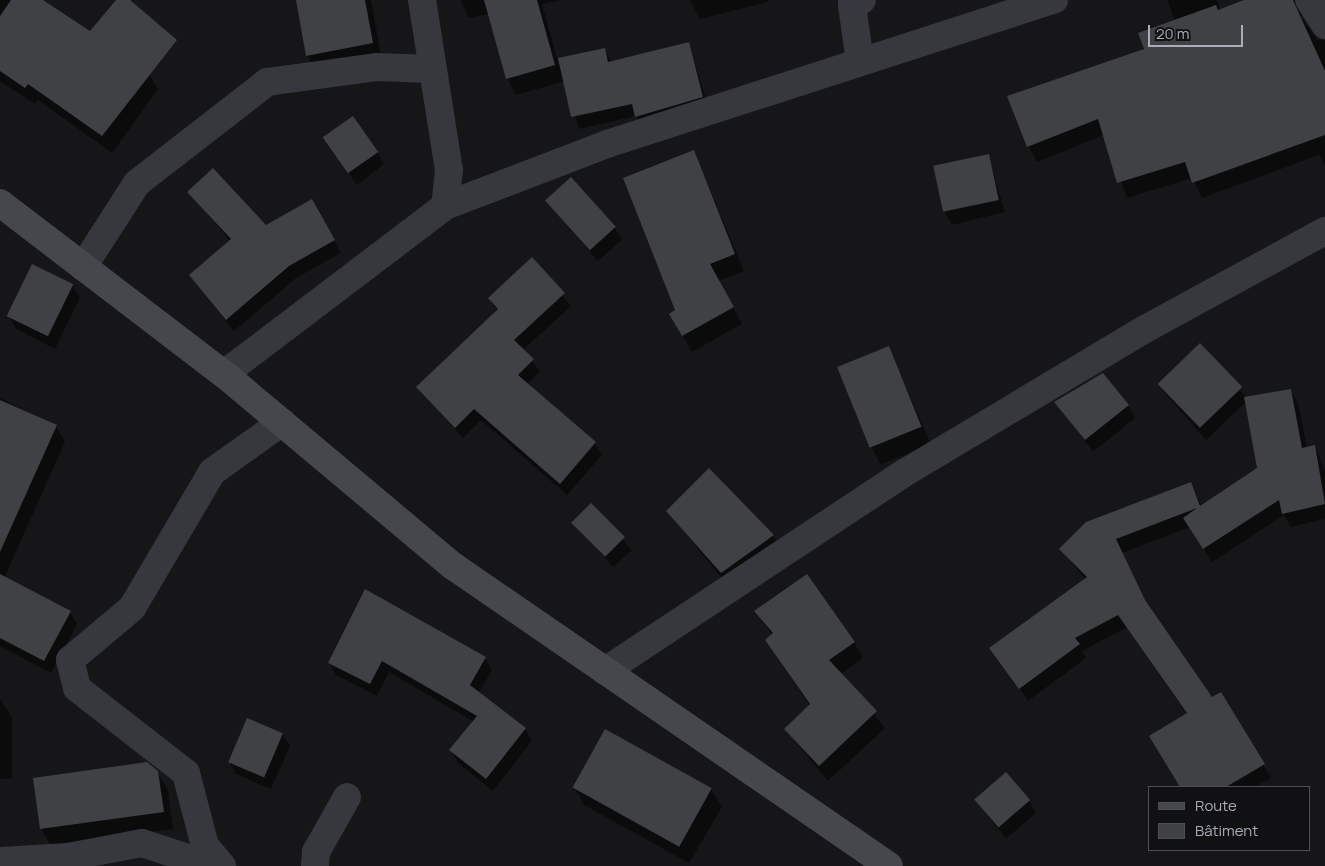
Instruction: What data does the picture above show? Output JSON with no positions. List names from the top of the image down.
{
  "legend": ["Route", "Bâtiment"],
  "scale_bar": "20 m"
}
